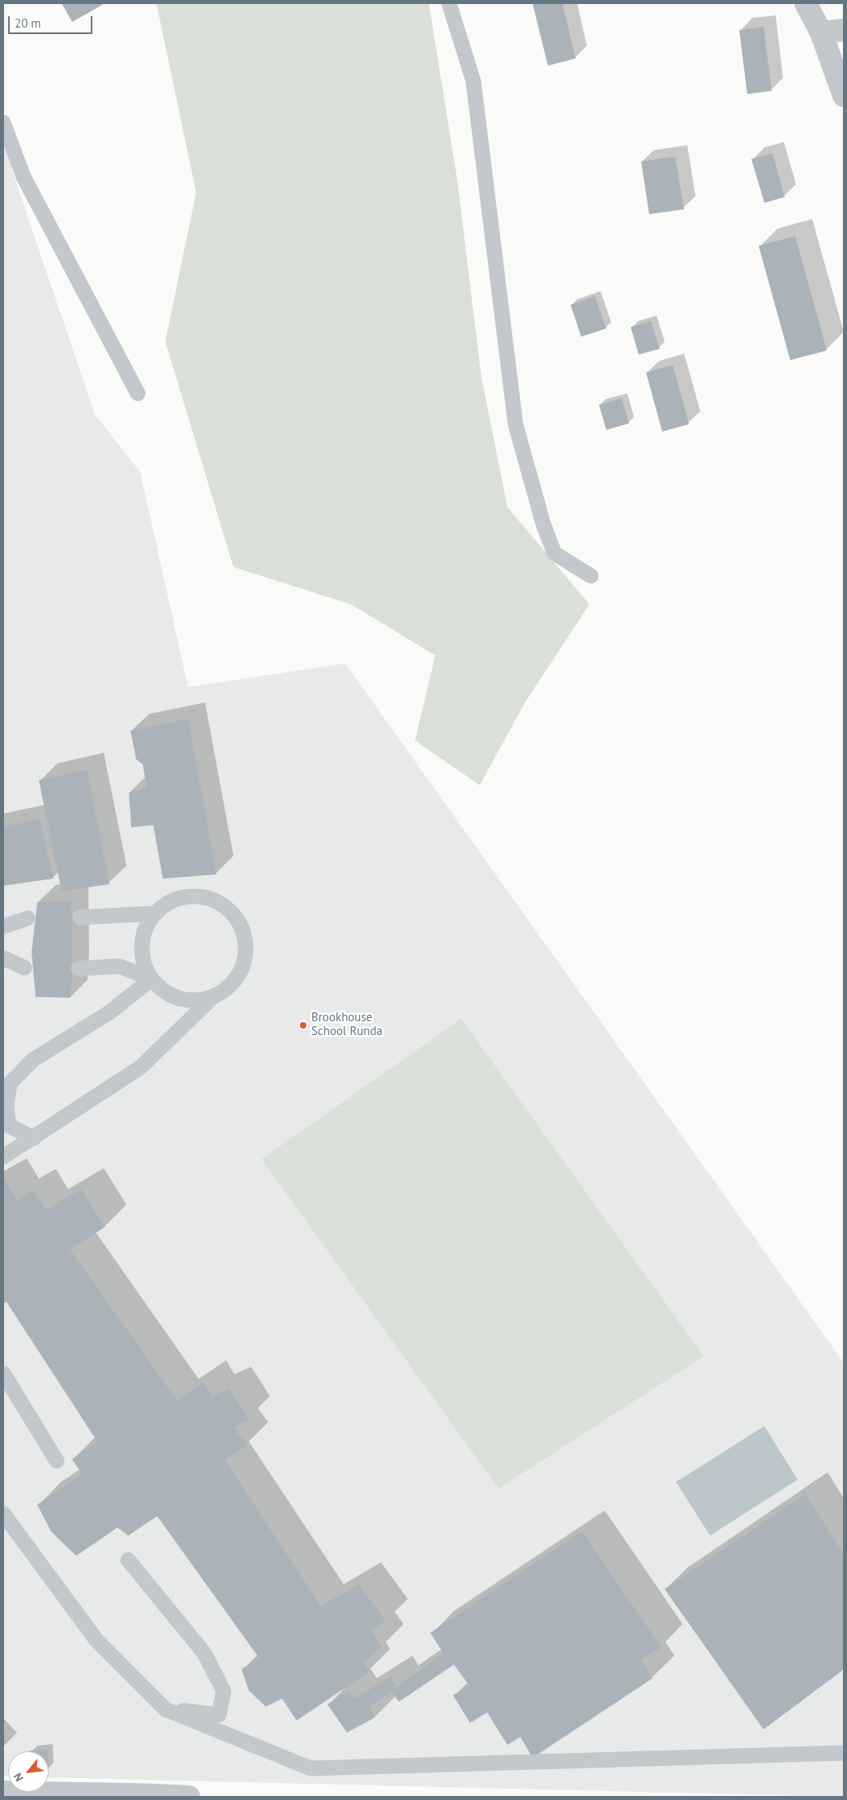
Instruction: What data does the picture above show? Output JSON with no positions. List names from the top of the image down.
{
  "places": ["Brookhouse School Runda"],
  "scale_bar": "20 m",
  "north": "bottom left"
}
